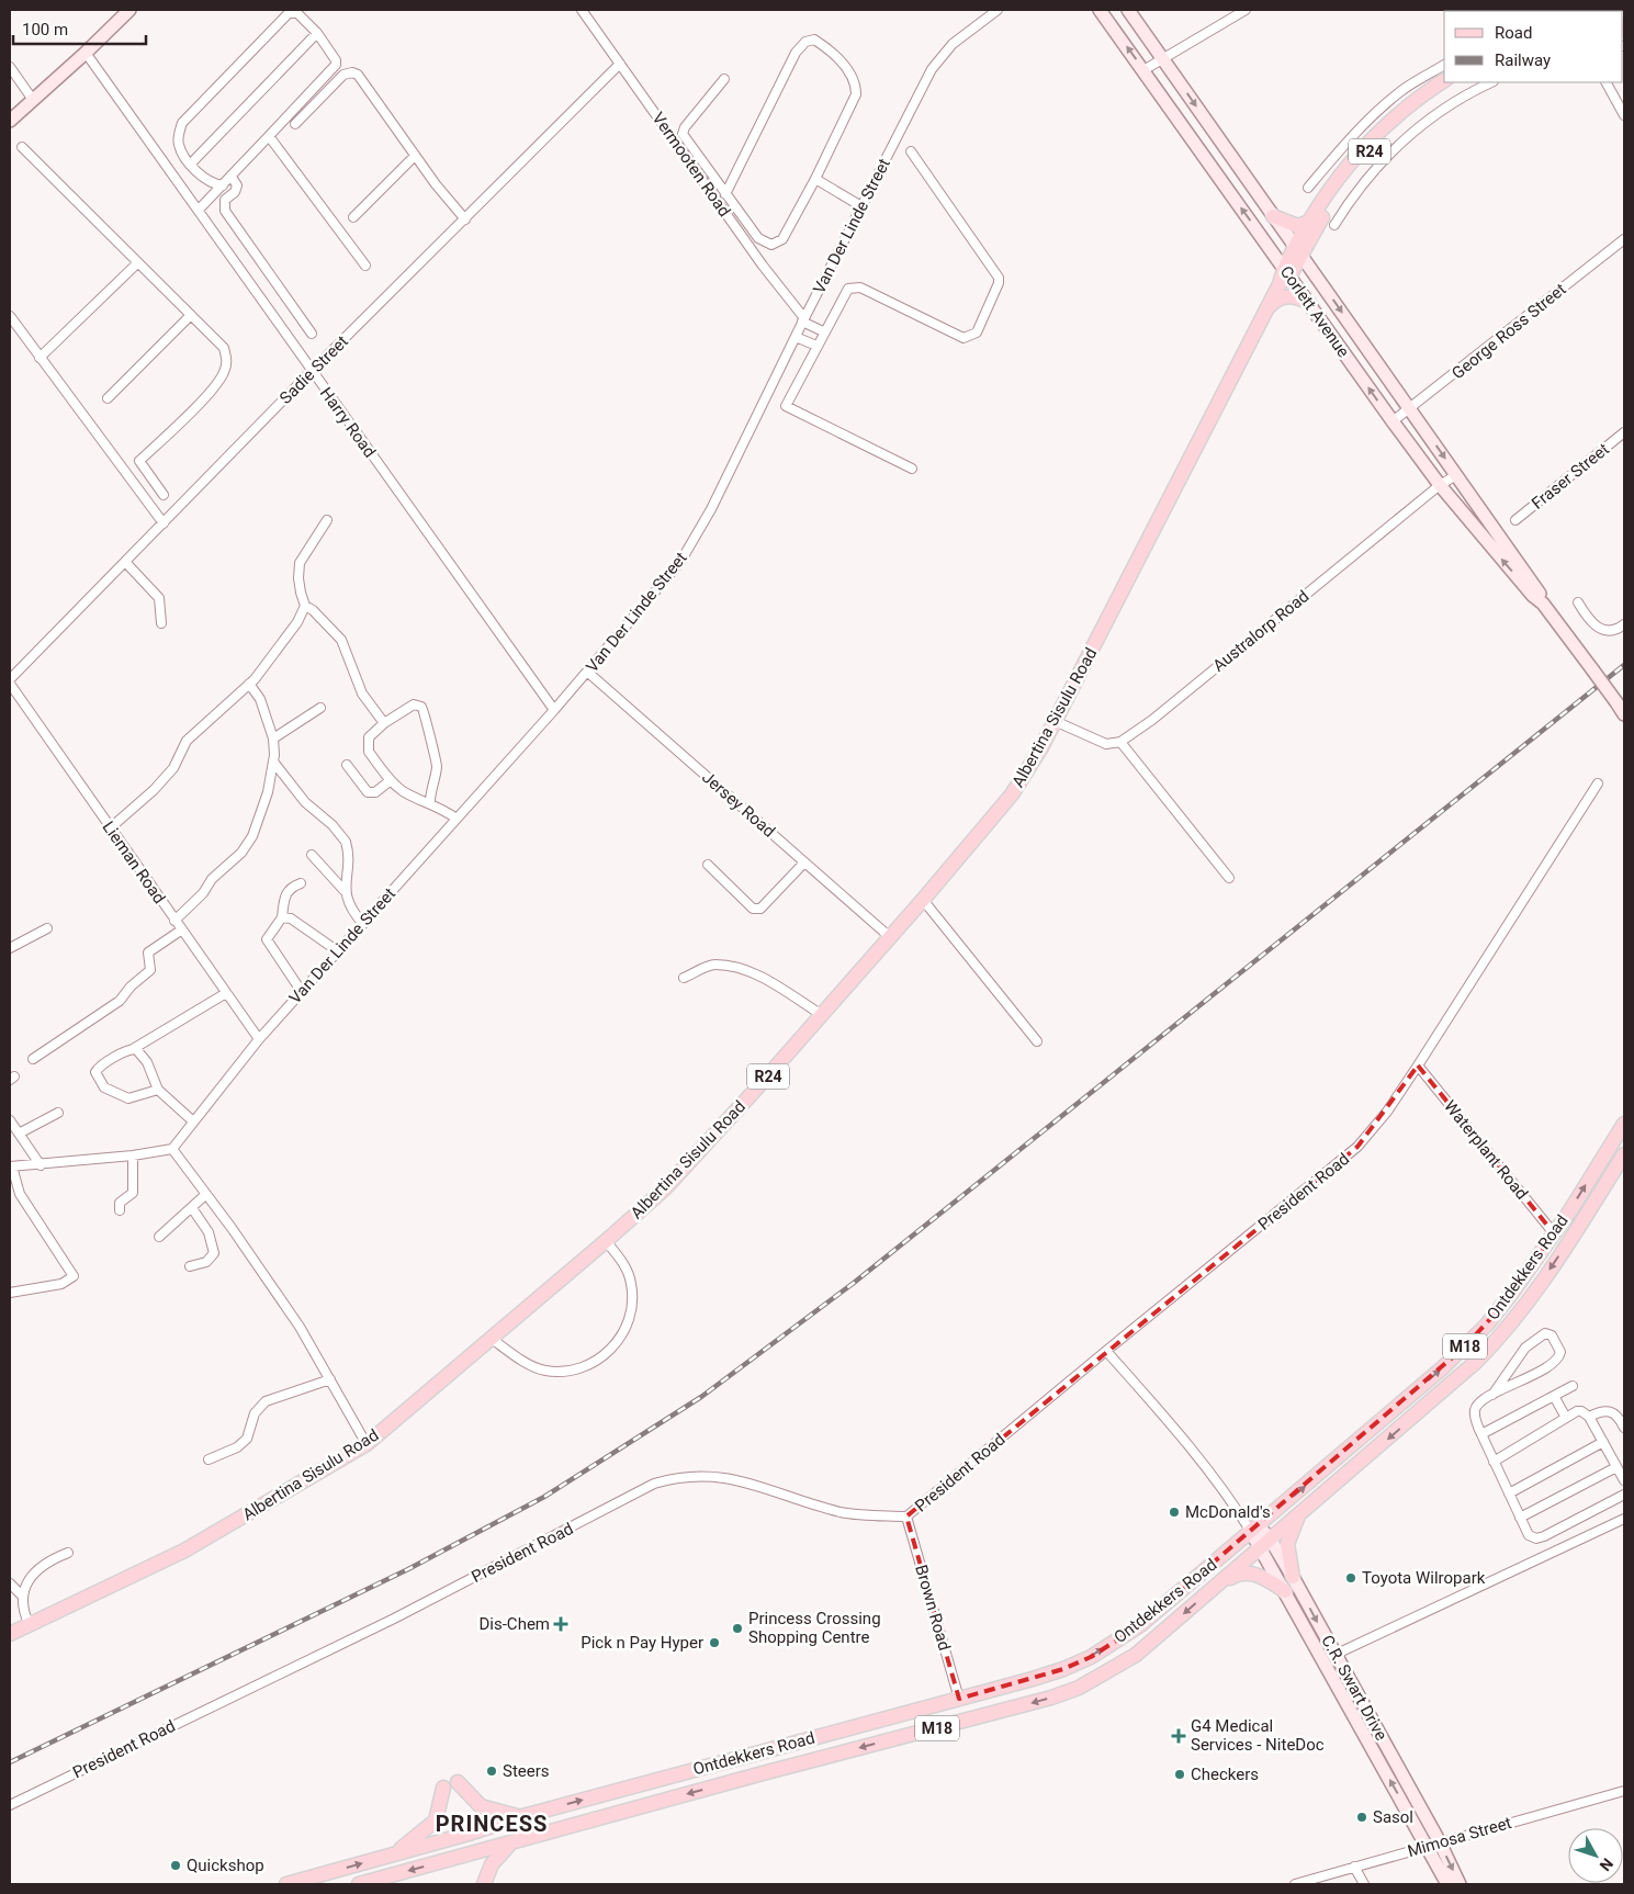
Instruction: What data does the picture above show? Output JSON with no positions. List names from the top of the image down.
{
  "streets": {
    "main road": [
      "R24",
      "Albertina Sisulu Road",
      "Ontdekkers Road",
      "M18"
    ],
    "street": [
      "Vermooten Road",
      "Van Der Linde Street",
      "Corlett Avenue",
      "George Ross Street",
      "Sadie Street",
      "Harry Road",
      "Fraser Street",
      "Australorp Road",
      "Jersey Road",
      "Lieman Road",
      "Waterplant Road",
      "President Road",
      "Brown Road",
      "C.R. Swart Drive",
      "Mimosa Street"
    ]
  },
  "crossings": [
    ["Vermooten Road", "Van Der Linde Street"],
    ["Vermooten Road", "Sadie Street"],
    ["Van Der Linde Street", "Harry Road"],
    ["Van Der Linde Street", "Jersey Road"],
    ["Van Der Linde Street", "Lieman Road"],
    ["Corlett Avenue", "George Ross Street"],
    ["Corlett Avenue", "Australorp Road"],
    ["Corlett Avenue", "Albertina Sisulu Road"],
    ["Sadie Street", "Harry Road"],
    ["Albertina Sisulu Road", "Jersey Road"],
    ["Waterplant Road", "President Road"],
    ["Waterplant Road", "Ontdekkers Road"],
    ["President Road", "Brown Road"],
    ["President Road", "C.R. Swart Drive"],
    ["Ontdekkers Road", "Brown Road"],
    ["Ontdekkers Road", "C.R. Swart Drive"],
    ["C.R. Swart Drive", "Mimosa Street"]
  ],
  "districts": ["PRINCESS"],
  "places": {
    "other": [
      "McDonald's",
      "Toyota Wilropark",
      "Princess Crossing Shopping Centre",
      "Pick n Pay Hyper",
      "Steers",
      "Checkers",
      "Sasol",
      "Quickshop"
    ],
    "health": ["Dis-Chem", "G4 Medical Services - NiteDoc"]
  },
  "legend": ["Road", "Railway"],
  "scale_bar": "100 m",
  "north": "bottom right"
}
